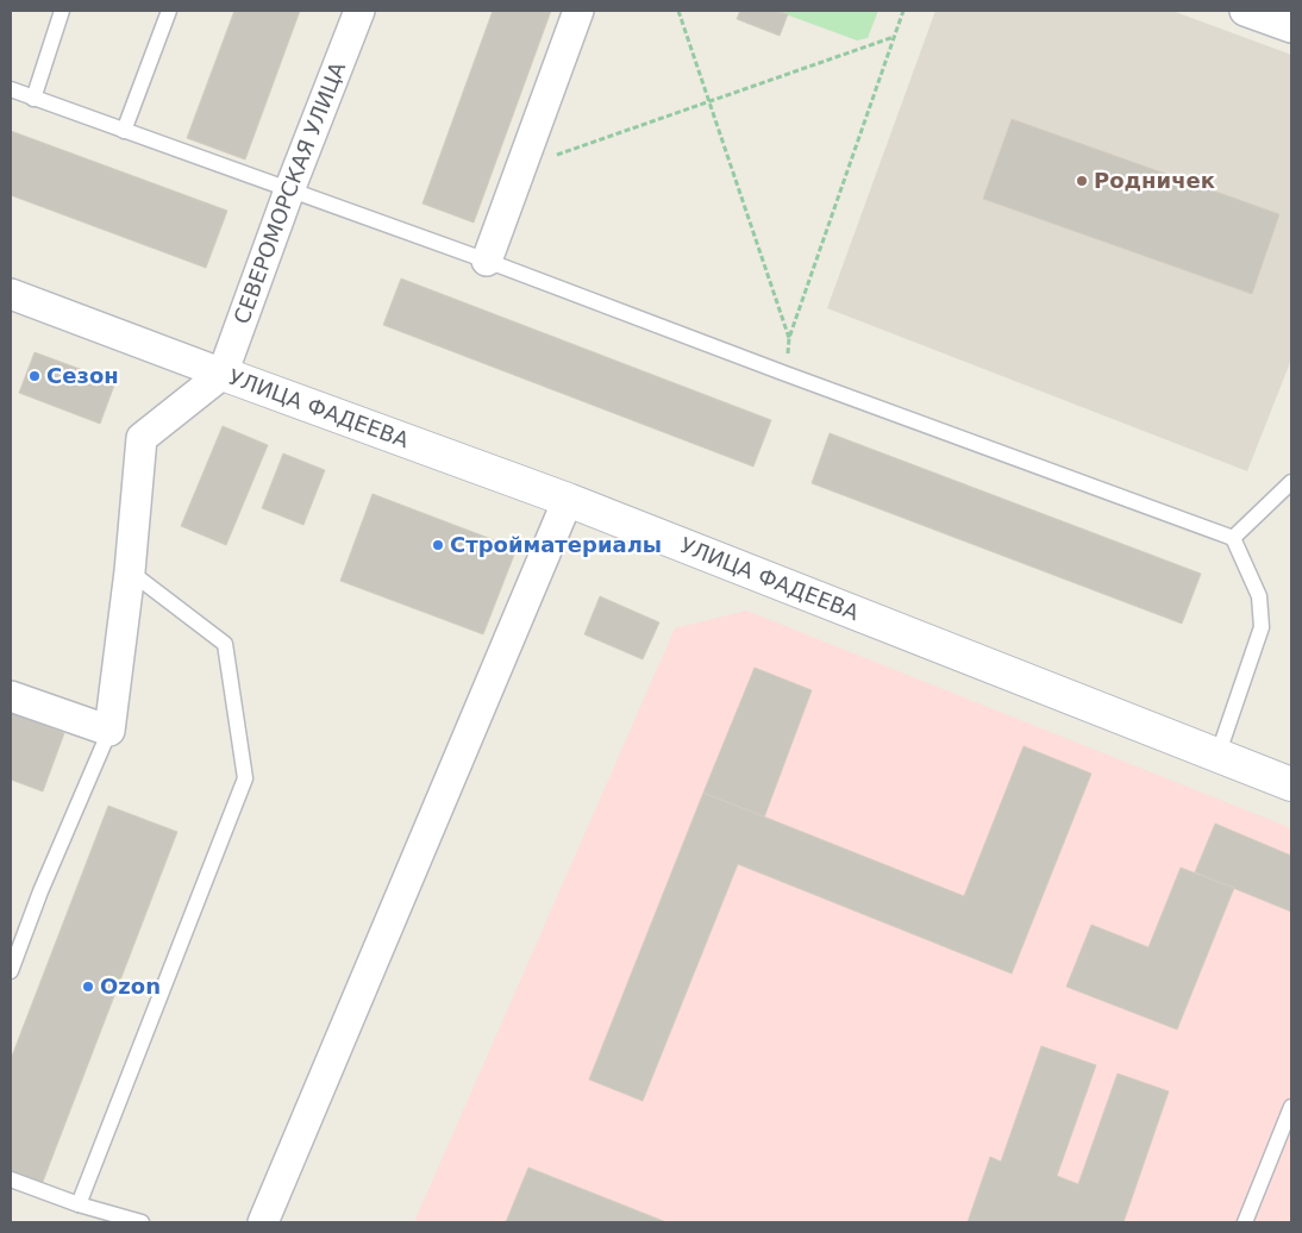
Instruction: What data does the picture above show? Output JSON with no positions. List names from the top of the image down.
{
  "streets": {
    "street": ["СЕВЕРОМОРСКАЯ УЛИЦА", "УЛИЦА ФАДЕЕВА"]
  },
  "crossings": [
    ["СЕВЕРОМОРСКАЯ УЛИЦА", "УЛИЦА ФАДЕЕВА"]
  ],
  "places": [
    "Родничек",
    "Сезон",
    "Стройматериалы",
    "Ozon"
  ]
}
